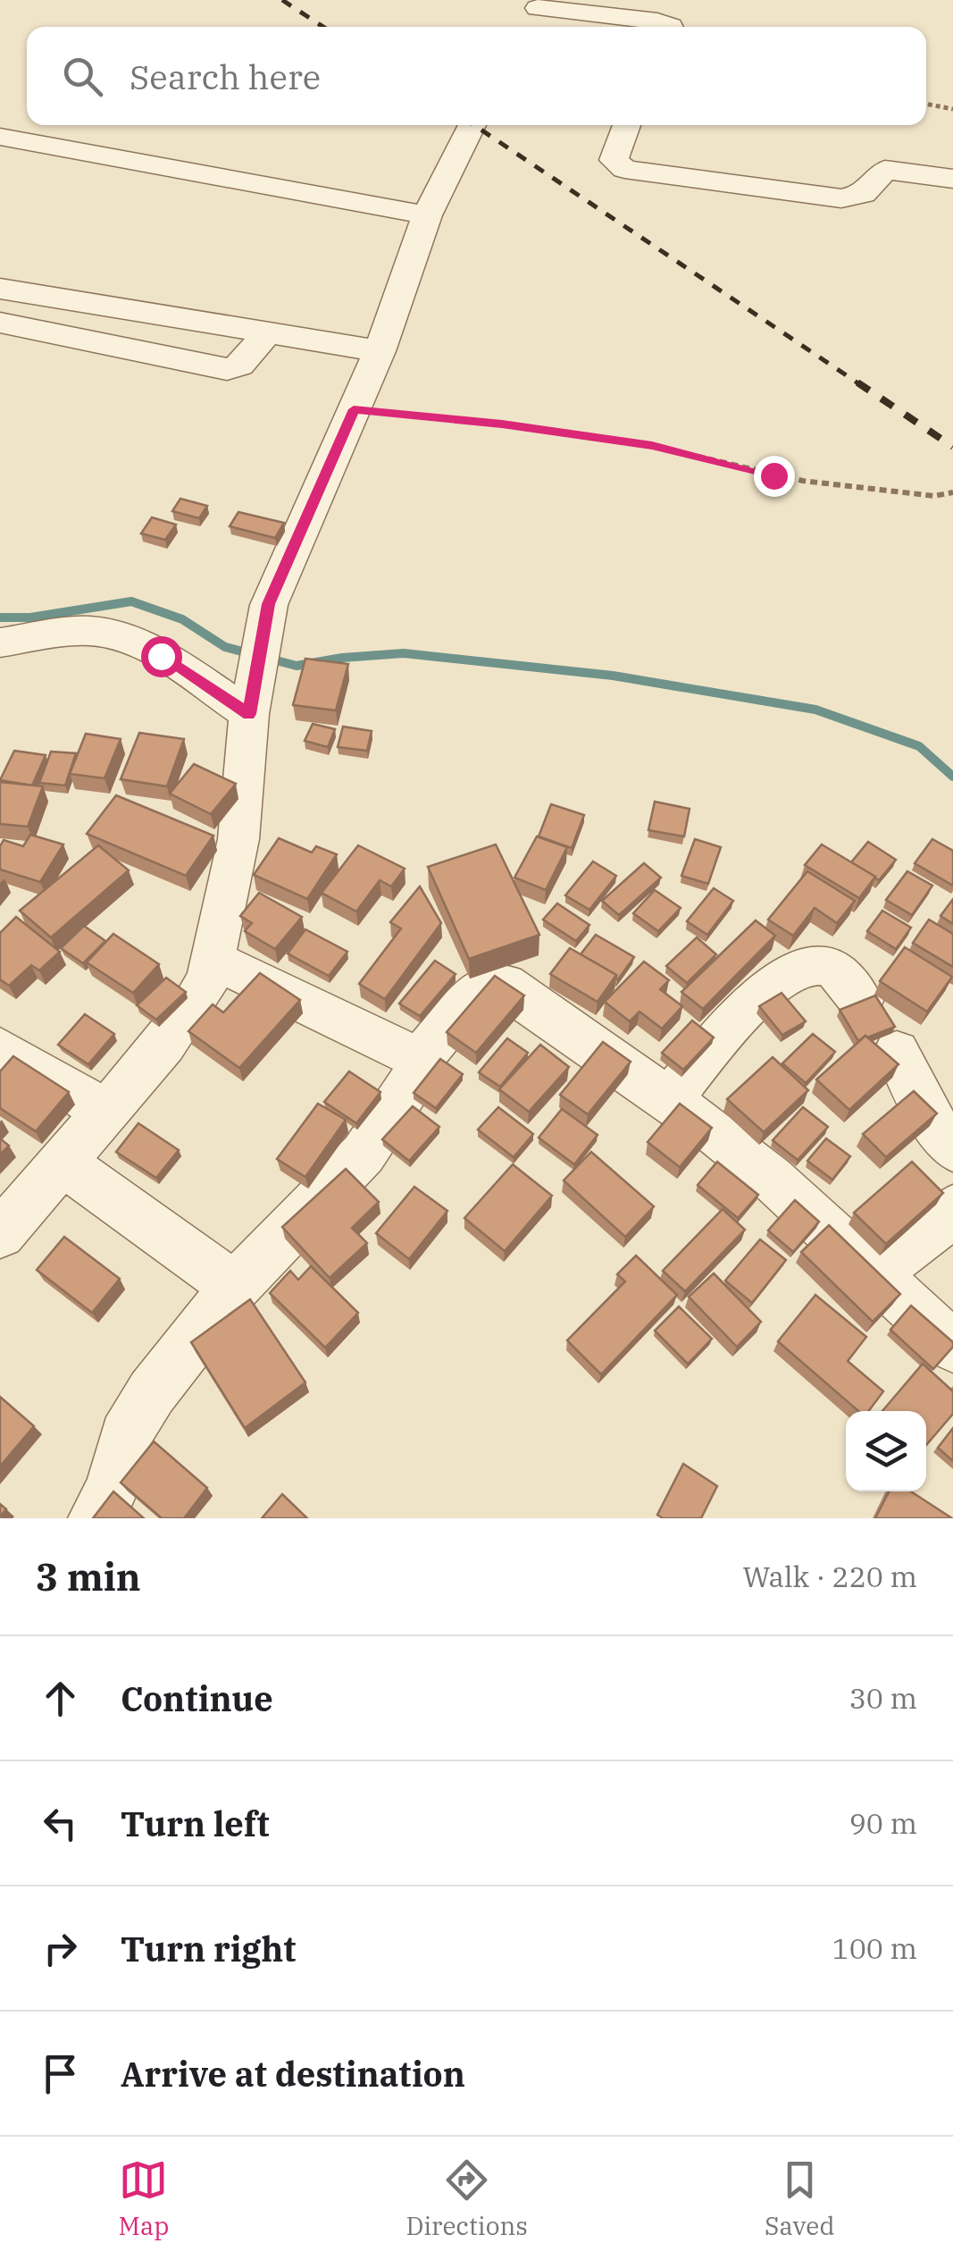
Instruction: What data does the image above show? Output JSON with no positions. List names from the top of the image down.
{
  "page": {
    "search": "Search here",
    "heading": ["3 min", "Walk · 220 m"],
    "list": [
      ["Continue", "30 m"],
      ["Turn left", "90 m"],
      ["Turn right", "100 m"],
      "Arrive at destination"
    ],
    "nav": ["Map", "Directions", "Saved"]
  }
}
